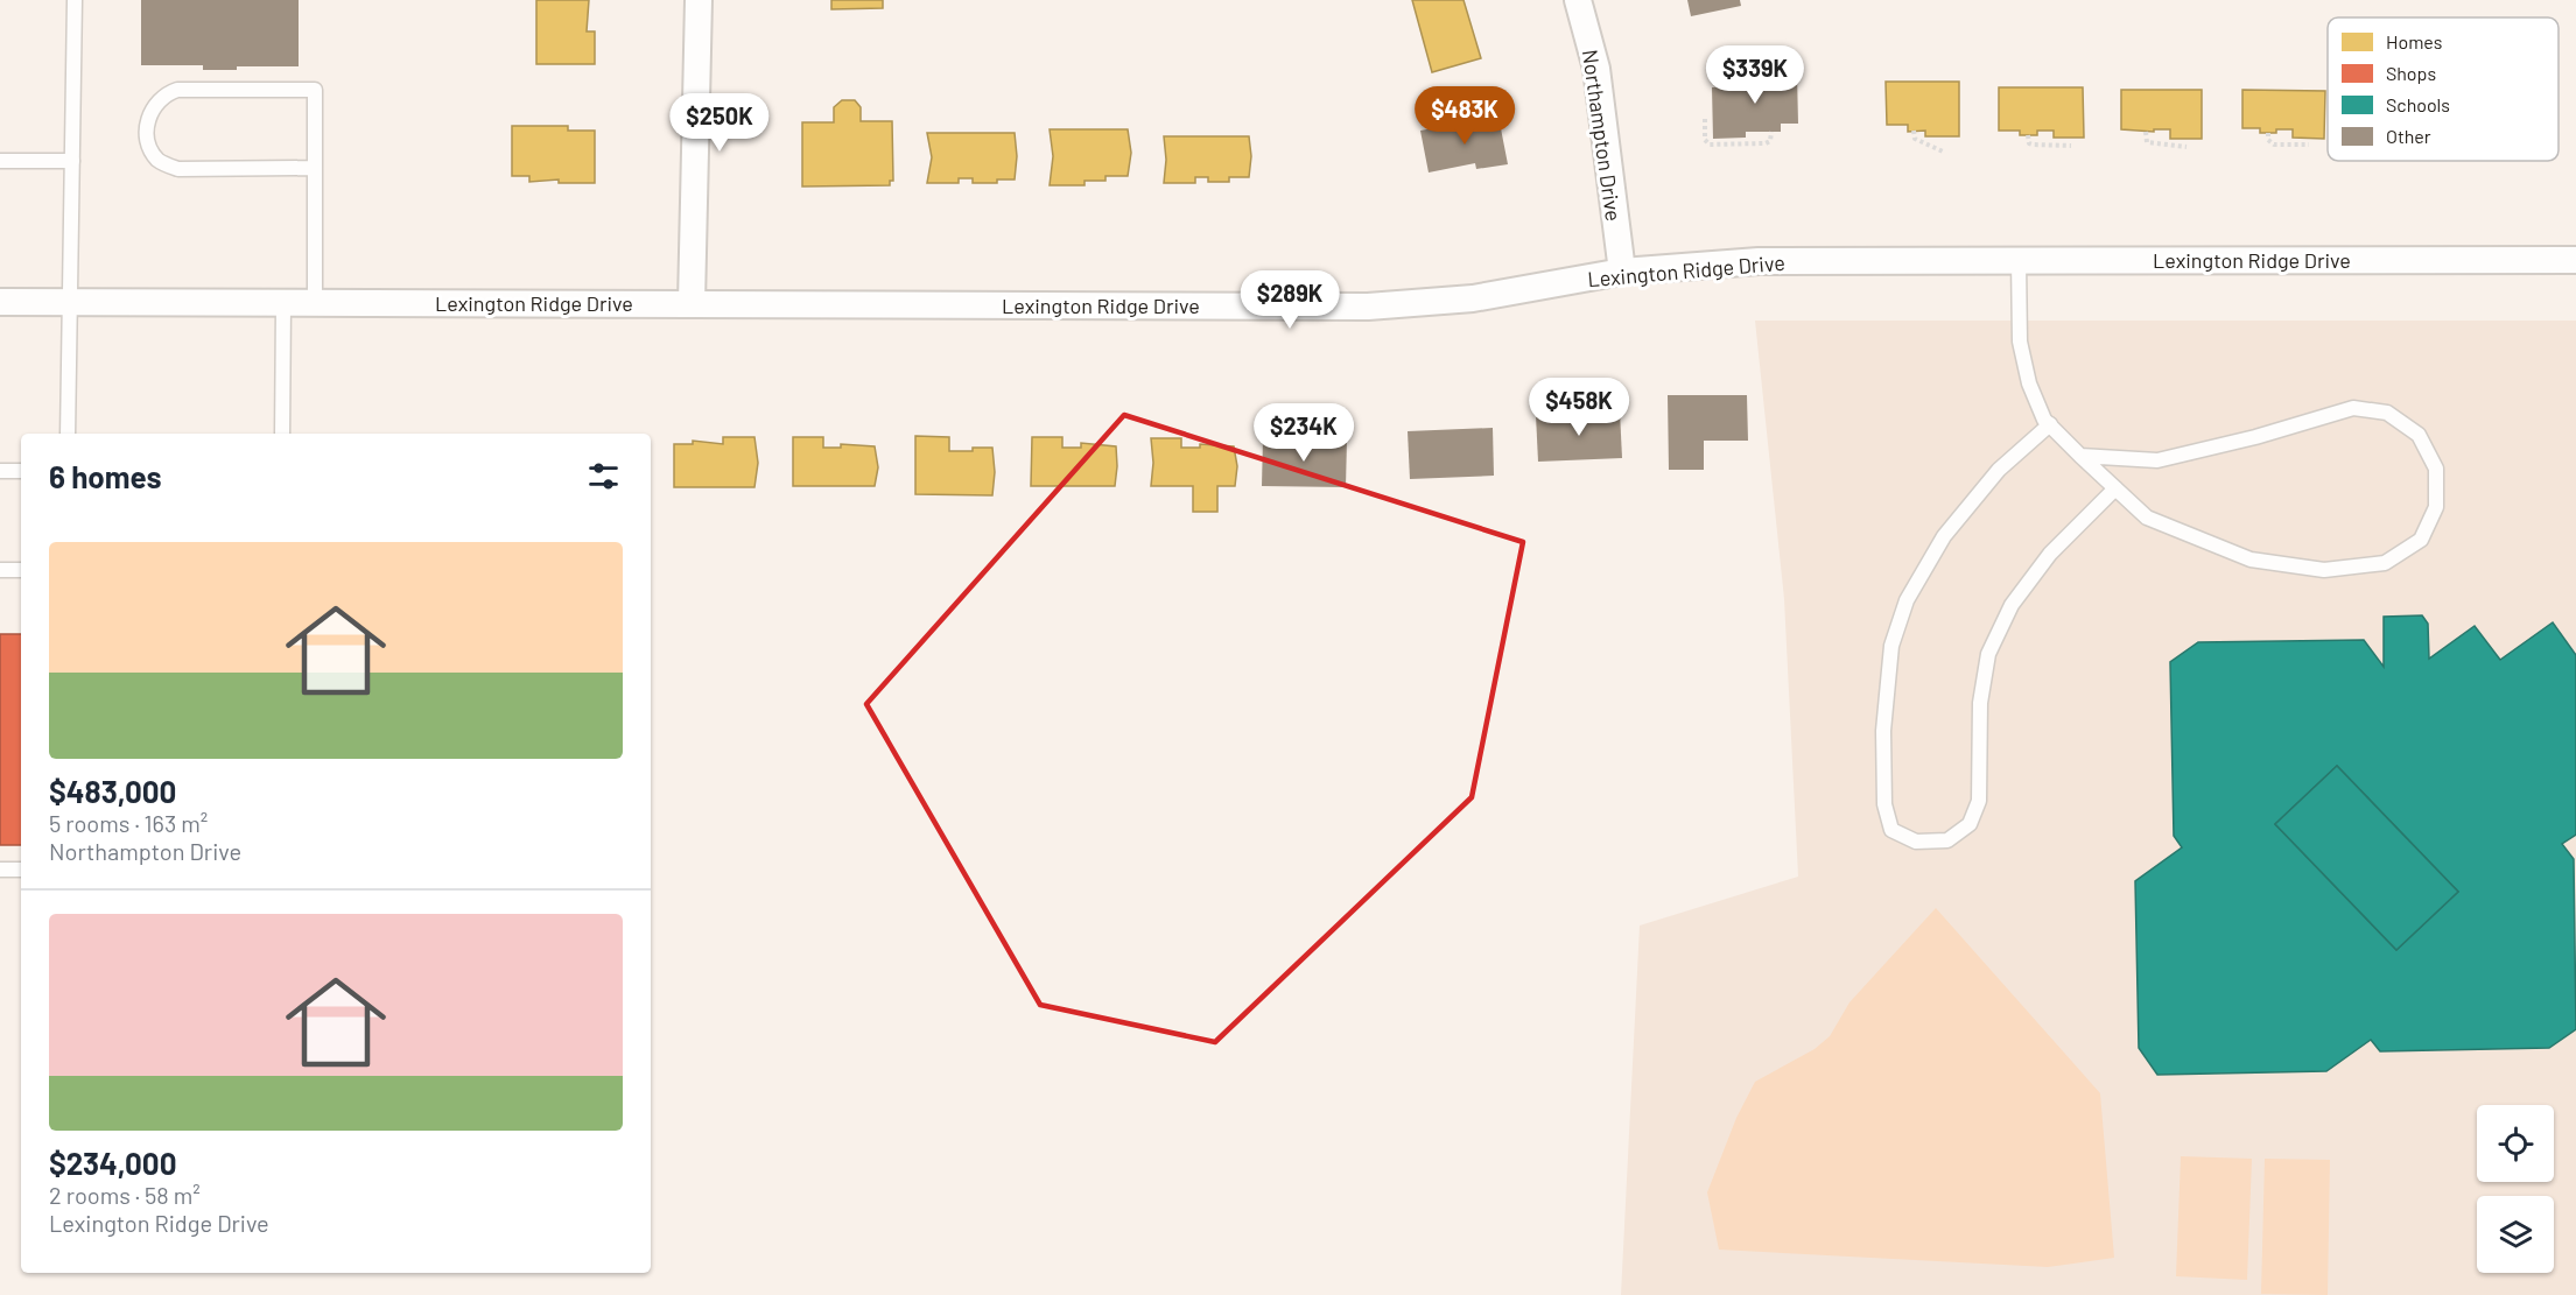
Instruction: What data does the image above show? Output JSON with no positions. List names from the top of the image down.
{
  "streets": {
    "street": ["Northampton Drive", "Lexington Ridge Drive"]
  },
  "crossings": [
    ["Northampton Drive", "Lexington Ridge Drive"]
  ],
  "legend": [
    "Homes",
    "Shops",
    "Schools",
    "Other"
  ],
  "page": {
    "price": [
      "$339K",
      "$483K",
      "$250K",
      "$289K",
      "$458K",
      "$234K"
    ],
    "heading": "6 homes",
    "list": [
      {
        "name": "$483,000",
        "note": "5 rooms · 163 m² · Northampton Drive"
      },
      {
        "name": "$234,000",
        "note": "2 rooms · 58 m² · Lexington Ridge Drive"
      }
    ]
  }
}
